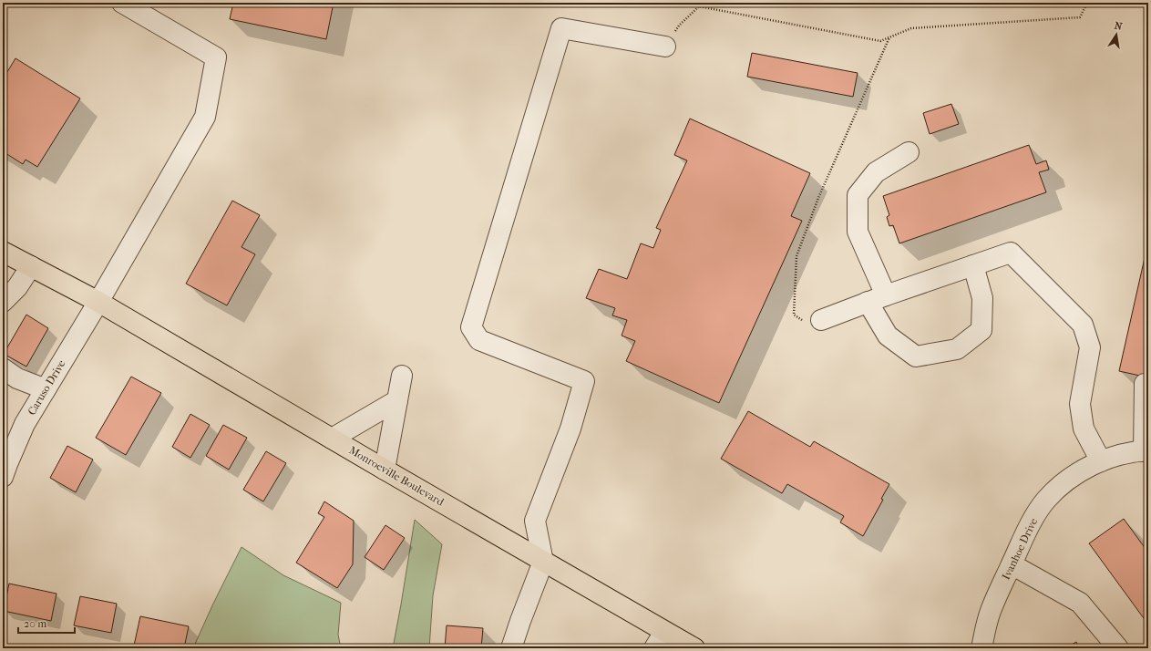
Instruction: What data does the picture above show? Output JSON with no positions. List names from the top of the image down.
{
  "streets": {
    "main road": ["Monroeville Boulevard"],
    "street": ["Caruso Drive", "Ivanhoe Drive"]
  },
  "crossings": [
    ["Caruso Drive", "Monroeville Boulevard"]
  ],
  "scale_bar": "20 m",
  "north": "top"
}
